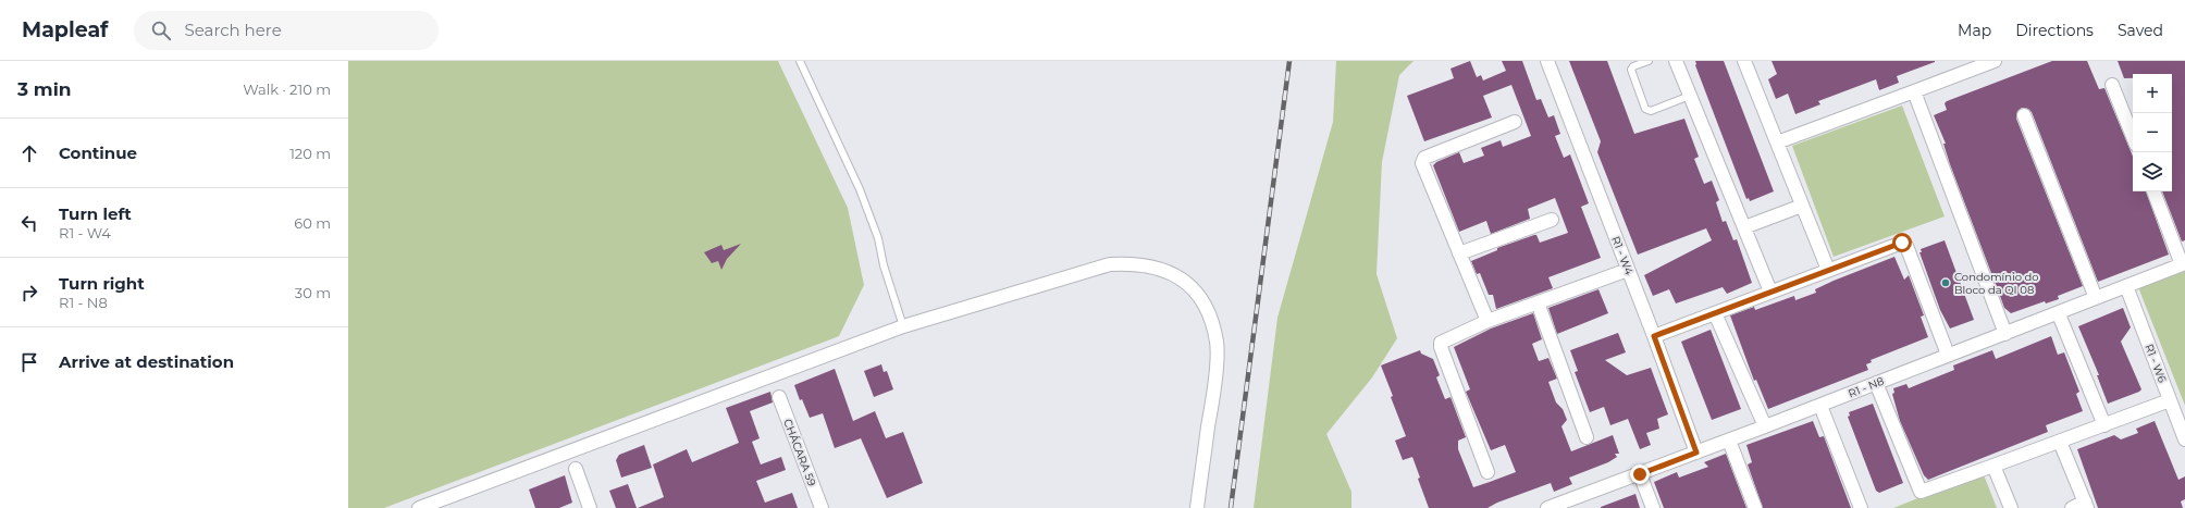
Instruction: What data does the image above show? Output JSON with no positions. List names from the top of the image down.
{
  "streets": {
    "street": [
      "R1 - W4",
      "R1 - W6",
      "R1 - N8",
      "CHÁCARA 59"
    ]
  },
  "crossings": [
    ["R1 - W4", "R1 - N8"],
    ["R1 - W6", "R1 - N8"]
  ],
  "places": ["Condomínio do Bloco da QI 08"],
  "page": {
    "header": "Mapleaf",
    "search": "Search here",
    "nav": ["Map", "Directions", "Saved"],
    "heading": ["3 min", "Walk · 210 m"],
    "map_buttons": ["+", "−"],
    "list": [
      ["Continue", "120 m"],
      ["Turn left", "R1 - W4", "60 m"],
      ["Turn right", "R1 - N8", "30 m"],
      "Arrive at destination"
    ]
  }
}
